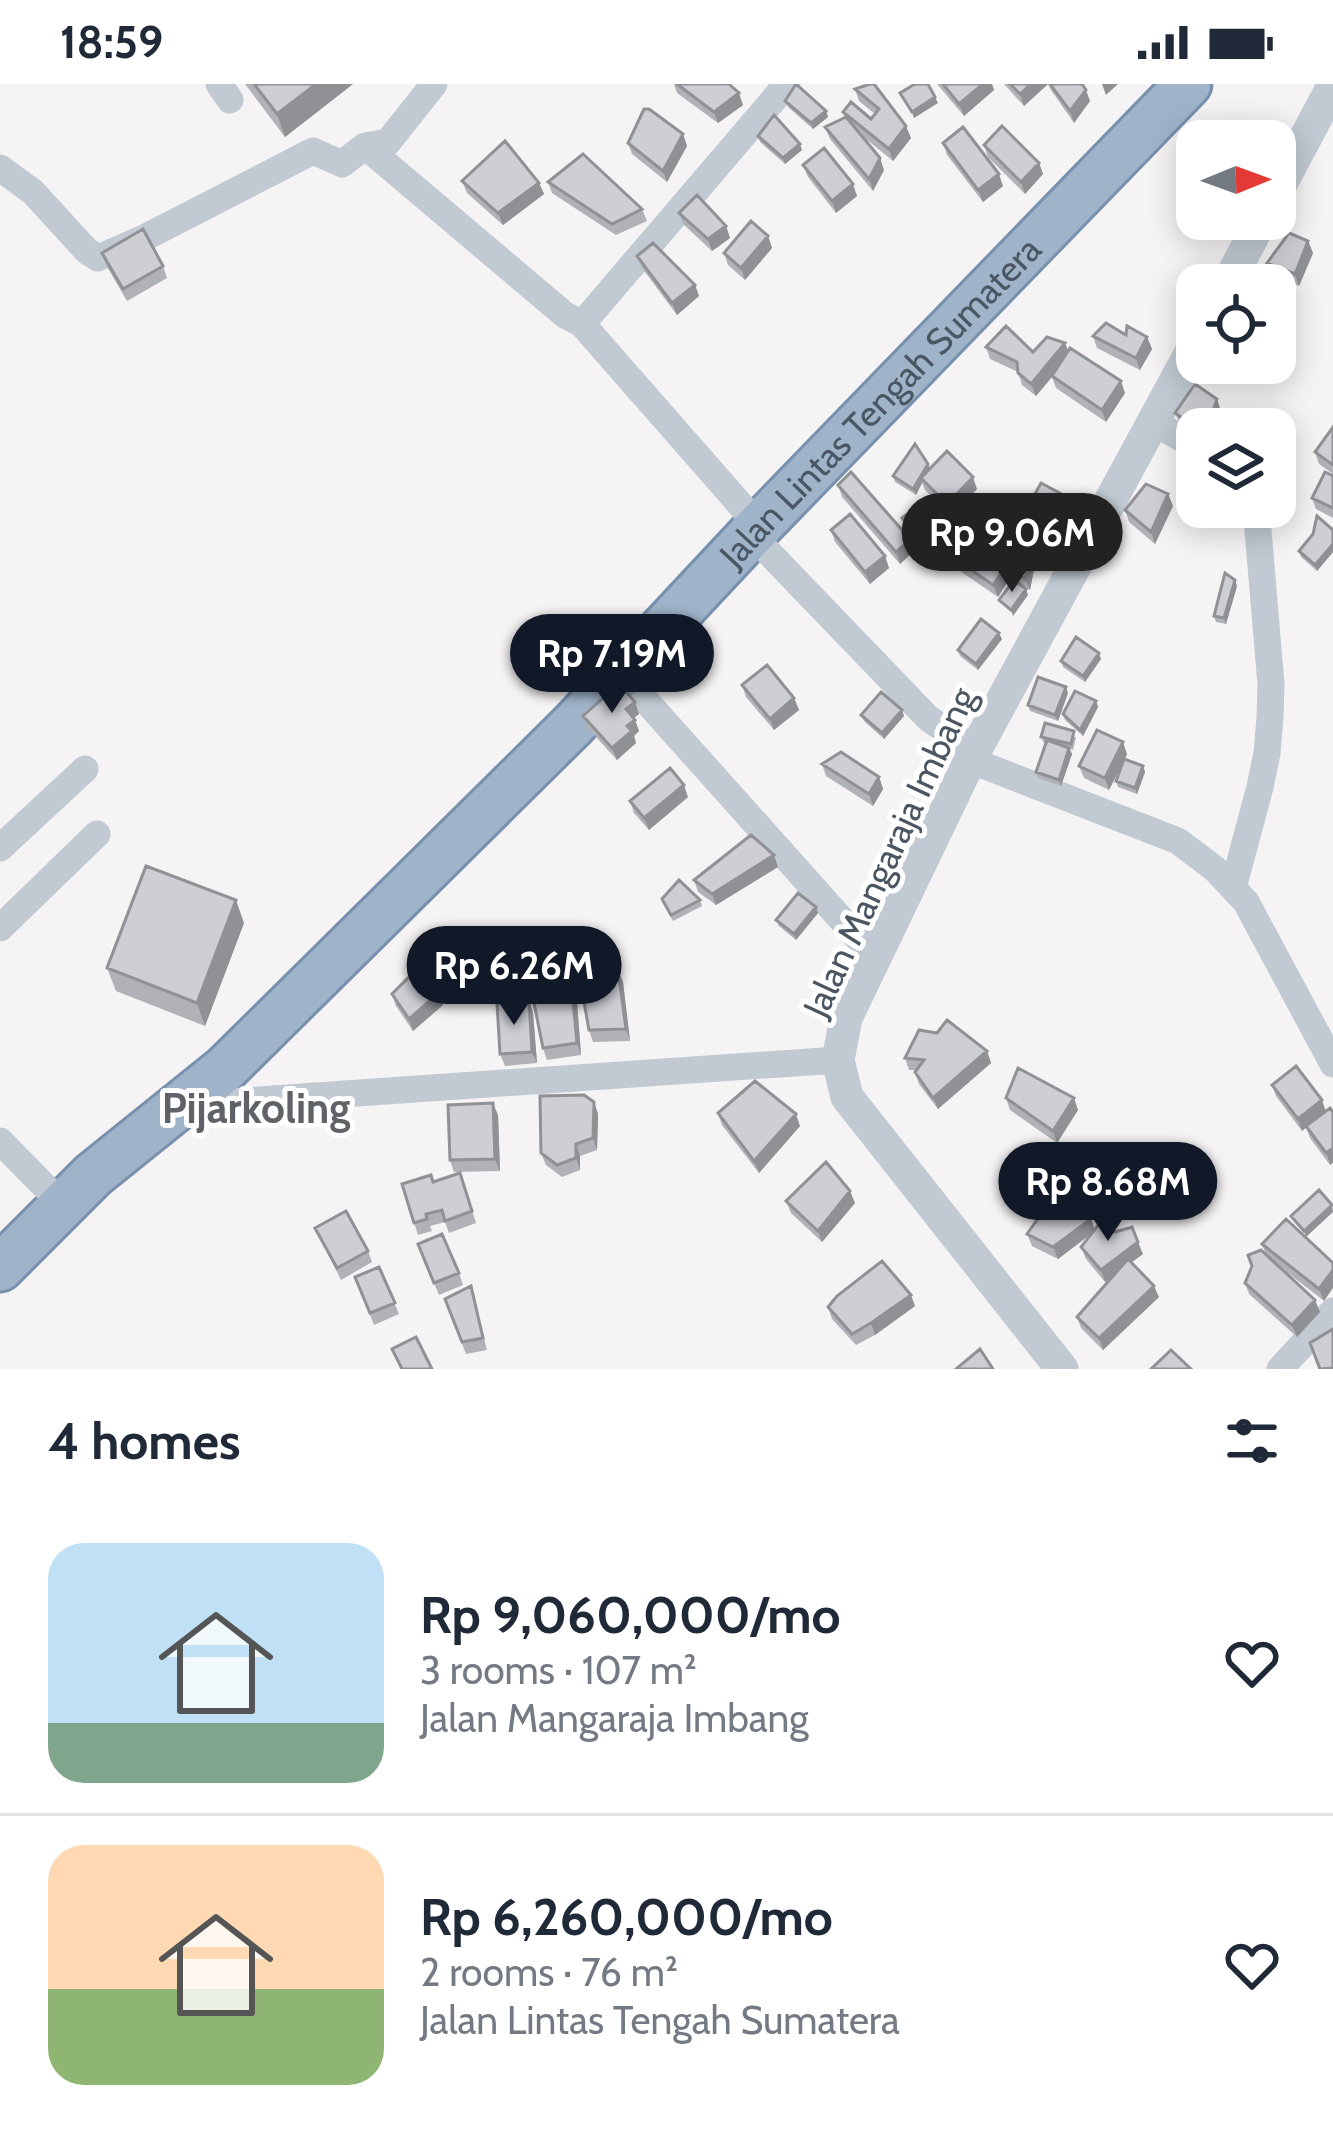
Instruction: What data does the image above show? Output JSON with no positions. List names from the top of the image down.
{
  "streets": {
    "highway": ["Jalan Lintas Tengah Sumatera"],
    "street": ["Jalan Mangaraja Imbang"]
  },
  "districts": ["Pijarkoling"],
  "north": "right",
  "page": {
    "status": "18:59",
    "price": [
      "Rp 9.06M",
      "Rp 7.19M",
      "Rp 6.26M",
      "Rp 8.68M"
    ],
    "heading": "4 homes",
    "list": [
      {
        "name": "Rp 9,060,000/mo",
        "note": "3 rooms · 107 m² · Jalan Mangaraja Imbang"
      },
      {
        "name": "Rp 6,260,000/mo",
        "note": "2 rooms · 76 m² · Jalan Lintas Tengah Sumatera"
      }
    ]
  }
}
